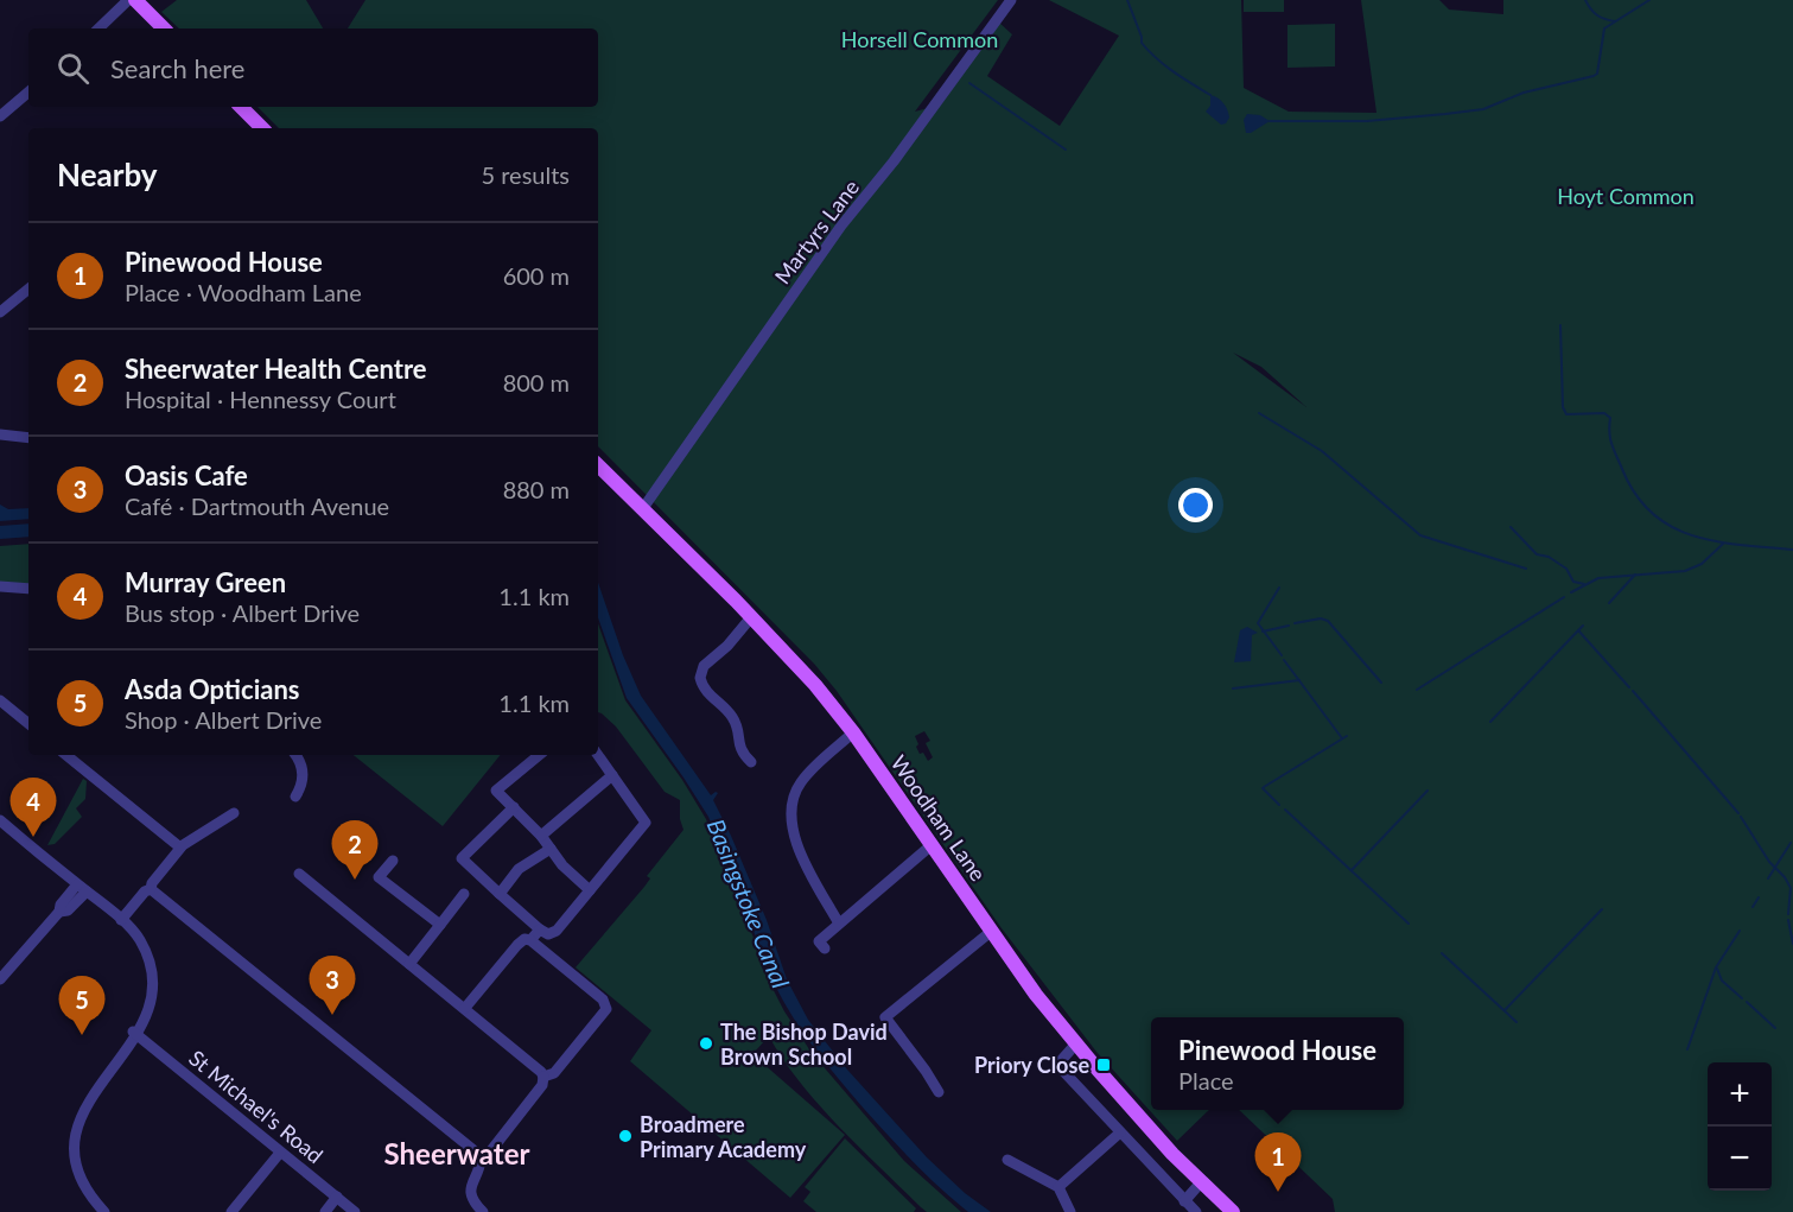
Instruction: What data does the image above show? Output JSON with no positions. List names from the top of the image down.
{
  "streets": {
    "main road": ["Woodham Lane"],
    "street": ["Martyrs Lane", "St Michael's Road"]
  },
  "crossings": [
    ["Martyrs Lane", "Woodham Lane"]
  ],
  "districts": ["Sheerwater"],
  "water": ["Basingstoke Canal"],
  "parks": ["Horsell Common", "Hoyt Common"],
  "places": {
    "other": ["The Bishop David Brown School", "Broadmere Primary Academy"],
    "transit": ["Priory Close"]
  },
  "page": {
    "search": "Search here",
    "heading": ["Nearby", "5 results"],
    "list": [
      {
        "mark": "1",
        "name": "Pinewood House",
        "note": "Place · Woodham Lane",
        "value": "600 m"
      },
      {
        "mark": "2",
        "name": "Sheerwater Health Centre",
        "note": "Hospital · Hennessy Court",
        "value": "800 m"
      },
      {
        "mark": "3",
        "name": "Oasis Cafe",
        "note": "Café · Dartmouth Avenue",
        "value": "880 m"
      },
      {
        "mark": "4",
        "name": "Murray Green",
        "note": "Bus stop · Albert Drive",
        "value": "1.1 km"
      },
      {
        "mark": "5",
        "name": "Asda Opticians",
        "note": "Shop · Albert Drive",
        "value": "1.1 km"
      }
    ],
    "pins": [
      "4",
      "2",
      "3",
      "5",
      "1"
    ],
    "popup": ["Pinewood House", "Place"],
    "map_buttons": ["+", "−"]
  }
}
